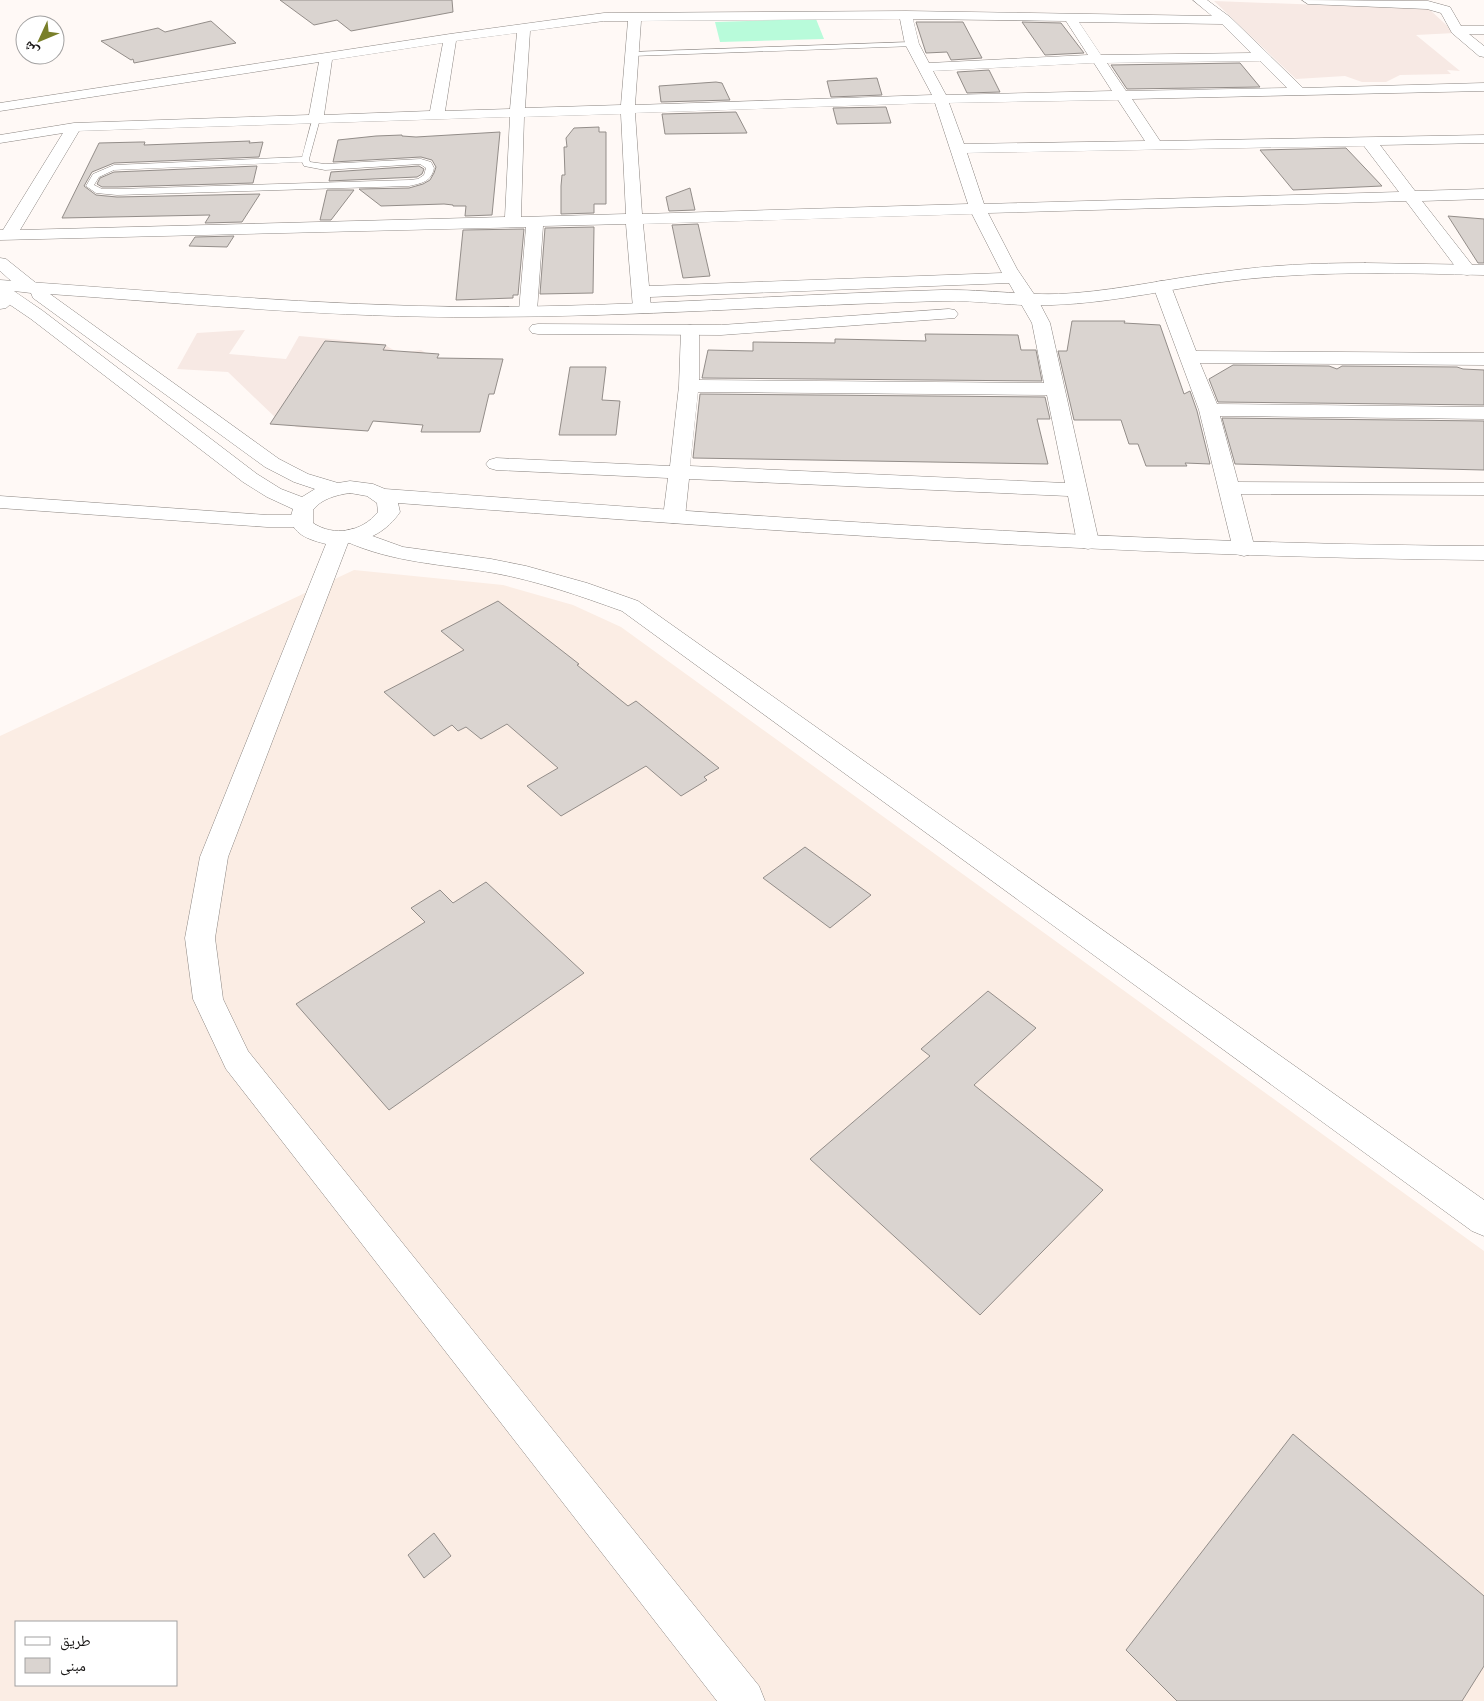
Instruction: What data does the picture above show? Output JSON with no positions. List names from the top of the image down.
{
  "legend": ["طريق", "مبنى"],
  "north": "bottom left"
}
